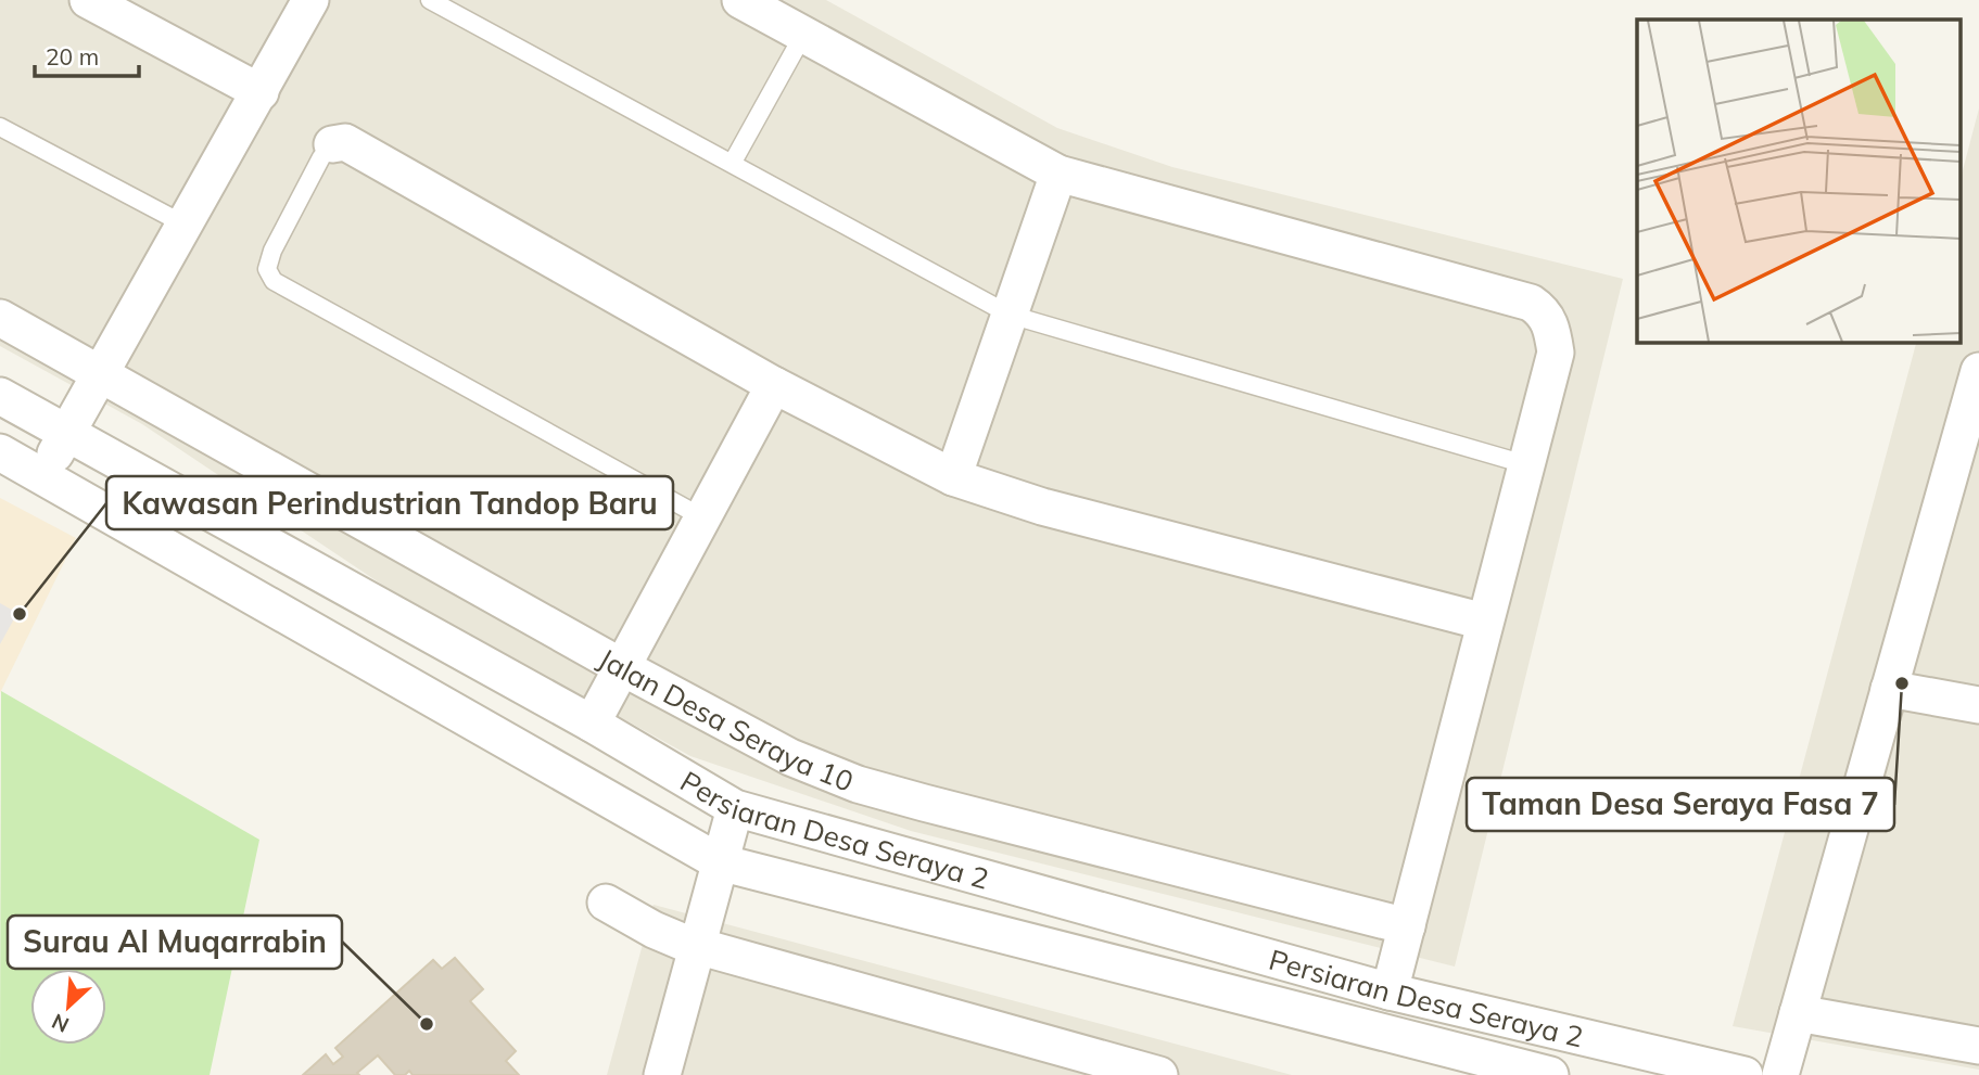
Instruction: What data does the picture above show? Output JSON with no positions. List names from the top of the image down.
{
  "streets": {
    "street": ["Jalan Desa Seraya 10", "Persiaran Desa Seraya 2"]
  },
  "places": ["Kawasan Perindustrian Tandop Baru", "Taman Desa Seraya Fasa 7", "Surau Al Muqarrabin"],
  "scale_bar": "20 m",
  "north": "bottom left"
}
